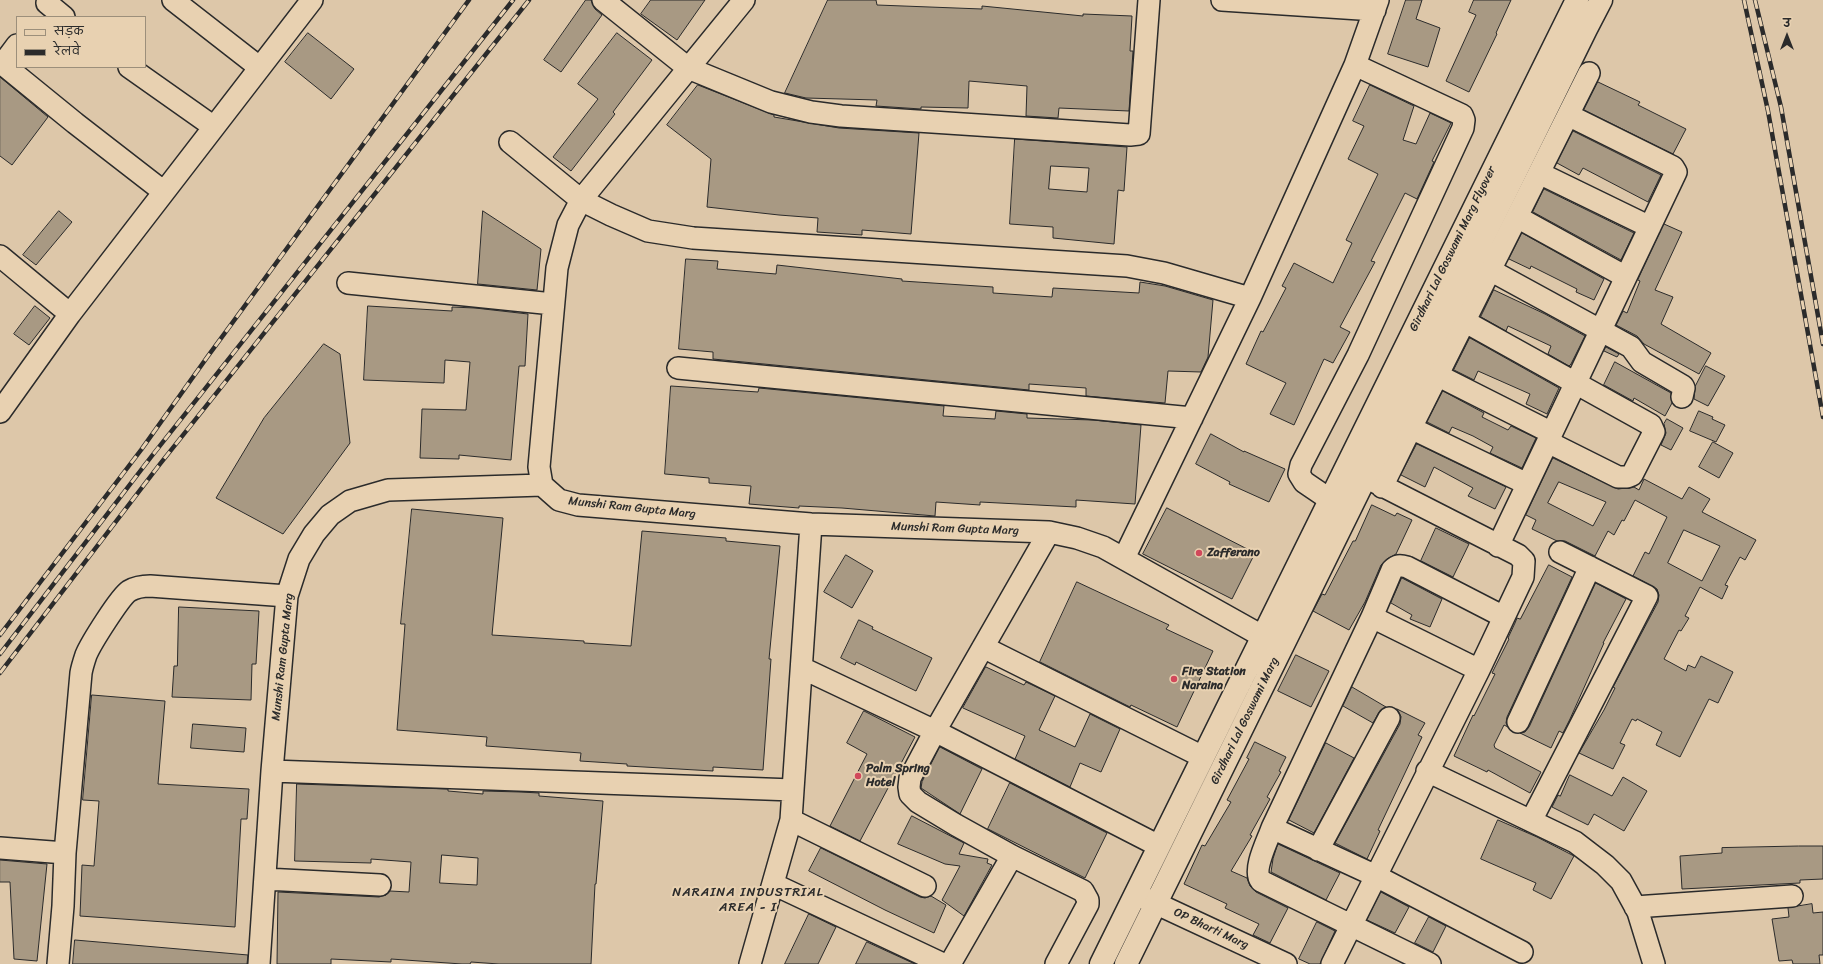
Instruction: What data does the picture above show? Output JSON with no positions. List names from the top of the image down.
{
  "streets": {
    "main road": ["Girdhari Lal Goswami Marg Flyover", "Girdhari Lal Goswami Marg"],
    "street": ["Munshi Ram Gupta Marg", "OP Bharti Marg"]
  },
  "crossings": [
    ["Girdhari Lal Goswami Marg Flyover", "Girdhari Lal Goswami Marg"],
    ["Munshi Ram Gupta Marg", "Girdhari Lal Goswami Marg"],
    ["Girdhari Lal Goswami Marg", "OP Bharti Marg"]
  ],
  "districts": ["NARAINA INDUSTRIAL AREA - I"],
  "places": ["Zafferano", "Fire Station Naraina", "Palm Spring Hotel"],
  "legend": ["सड़क", "रेलवे"],
  "north": "top"
}
